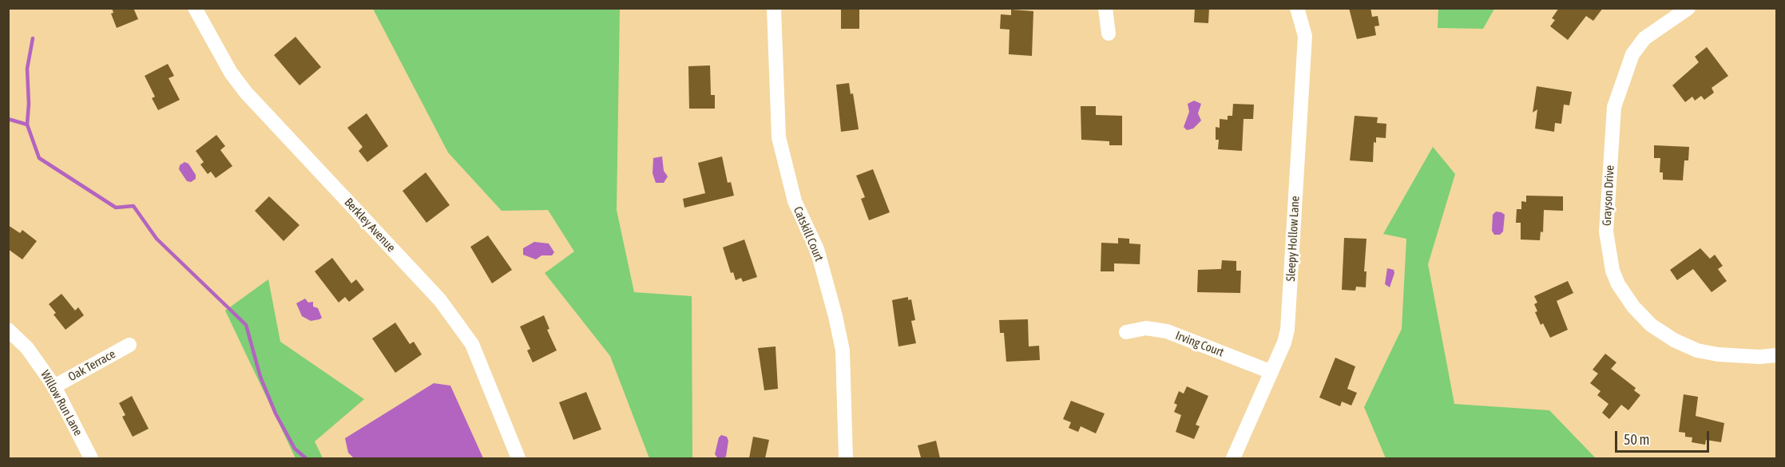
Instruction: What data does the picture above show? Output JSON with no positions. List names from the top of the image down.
{
  "streets": {
    "street": [
      "Grayson Drive",
      "Berkley Avenue",
      "Catskill Court",
      "Sleepy Hollow Lane",
      "Irving Court",
      "Oak Terrace",
      "Willow Run Lane"
    ]
  },
  "crossings": [
    ["Sleepy Hollow Lane", "Irving Court"],
    ["Oak Terrace", "Willow Run Lane"]
  ],
  "scale_bar": "50 m"
}
